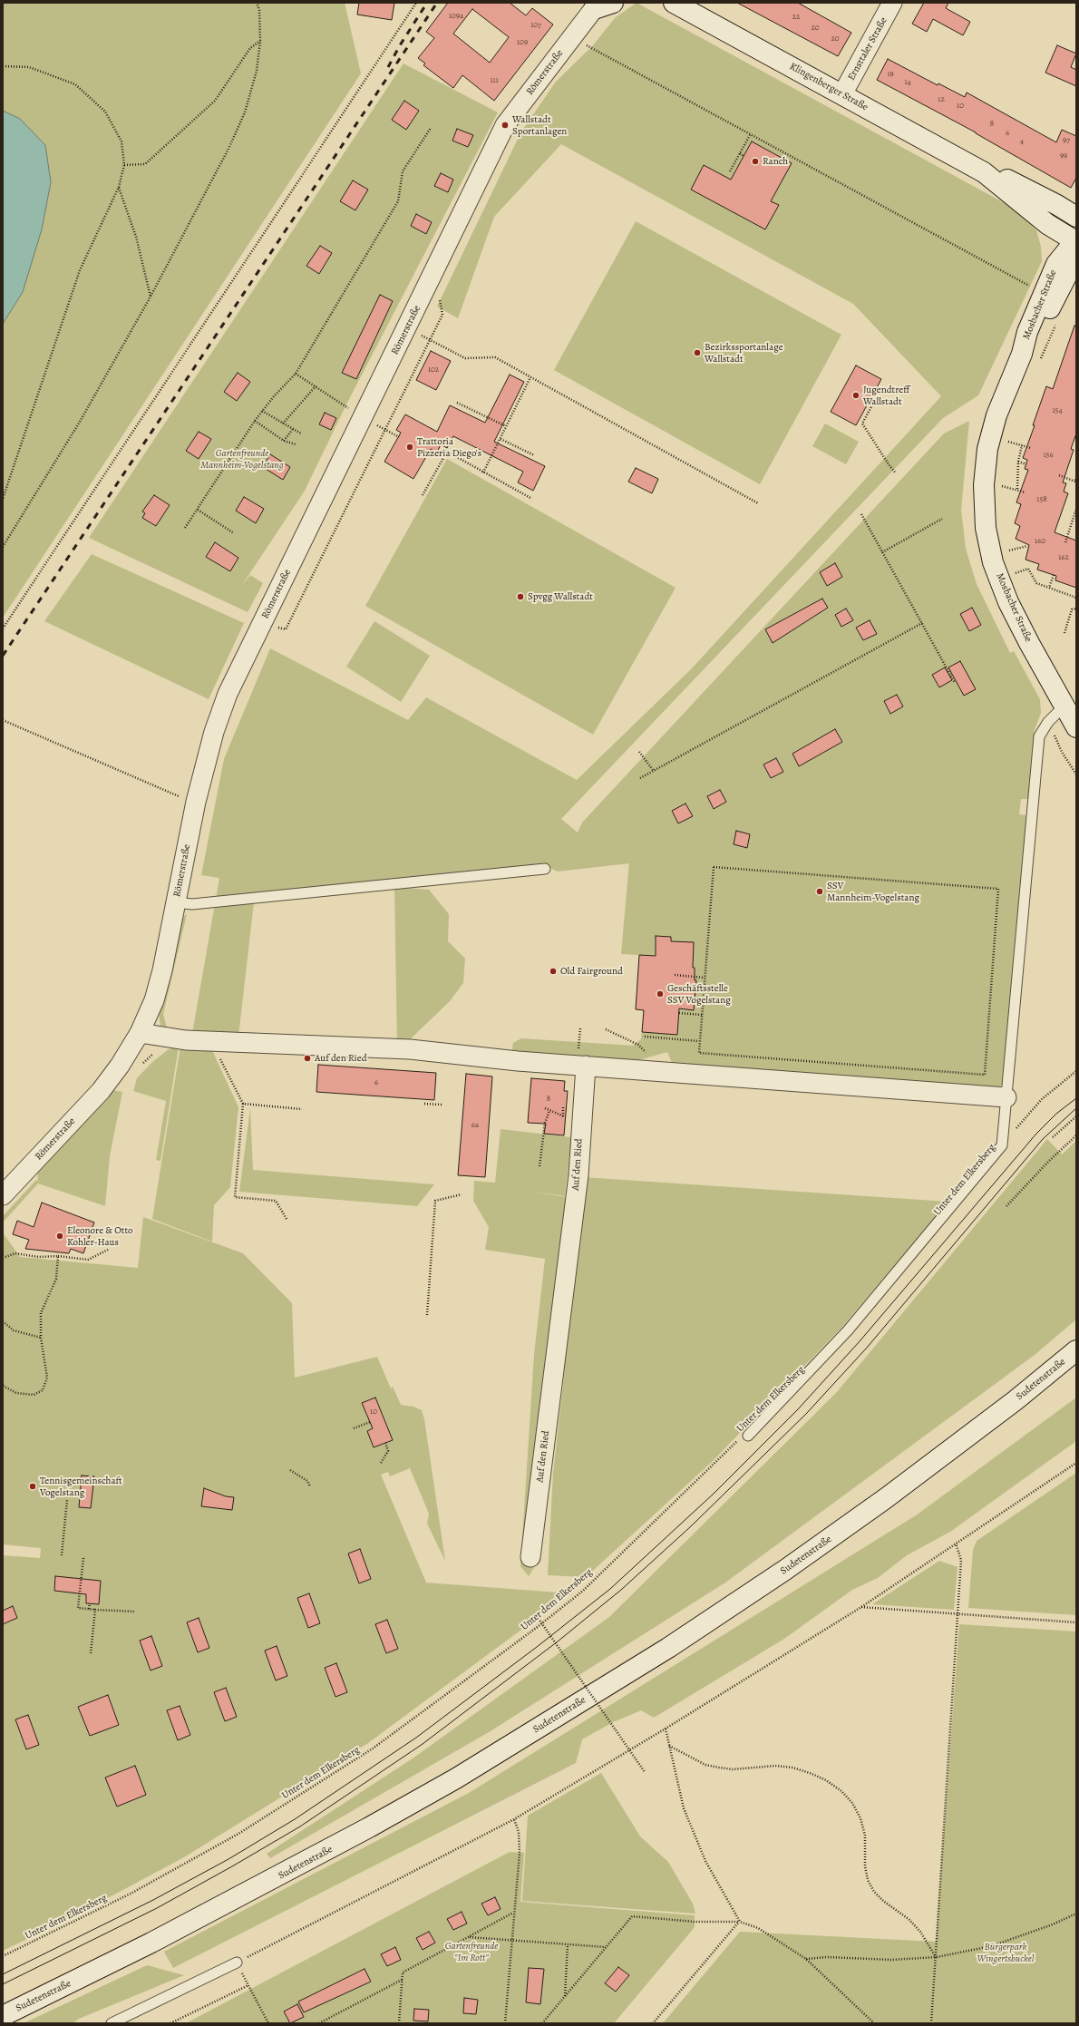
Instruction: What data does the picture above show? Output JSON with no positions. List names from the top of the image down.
{
  "streets": {
    "main road": ["Klingenberger Straße", "Mosbacher Straße", "Sudetenstraße"],
    "street": ["Ernsttaler Straße", "Römerstraße", "Auf den Ried"],
    "path": ["Unter dem Elkersberg"]
  },
  "crossings": [
    ["Ernsttaler Straße", "Klingenberger Straße"],
    ["Klingenberger Straße", "Mosbacher Straße"]
  ],
  "parks": ["Gartenfreunde Mannheim-Vogelstang", "Gartenfreunde \"Im Rott\"", "Bürgerpark Wingertsbuckel"],
  "places": [
    "Wallstadt Sportanlagen",
    "Ranch",
    "Bezirkssportanlage Wallstadt",
    "Jugendtreff Wallstadt",
    "Trattoria Pizzeria Diego's",
    "Spvgg Wallstadt",
    "SSV Mannheim-Vogelstang",
    "Old Fairground",
    "Geschäftsstelle SSV Vogelstang",
    "Auf den Ried",
    "Eleonore & Otto Kohler-Haus",
    "Tennisgemeinschaft Vogelstang"
  ],
  "house_numbers": [
    "109a",
    "22",
    "107",
    "20",
    "20",
    "109",
    "19",
    "111",
    "14",
    "12",
    "10",
    "8",
    "6",
    "97",
    "4",
    "99",
    "102",
    "154",
    "156",
    "158",
    "160",
    "162",
    "6",
    "8",
    "6a",
    "10"
  ]
}
